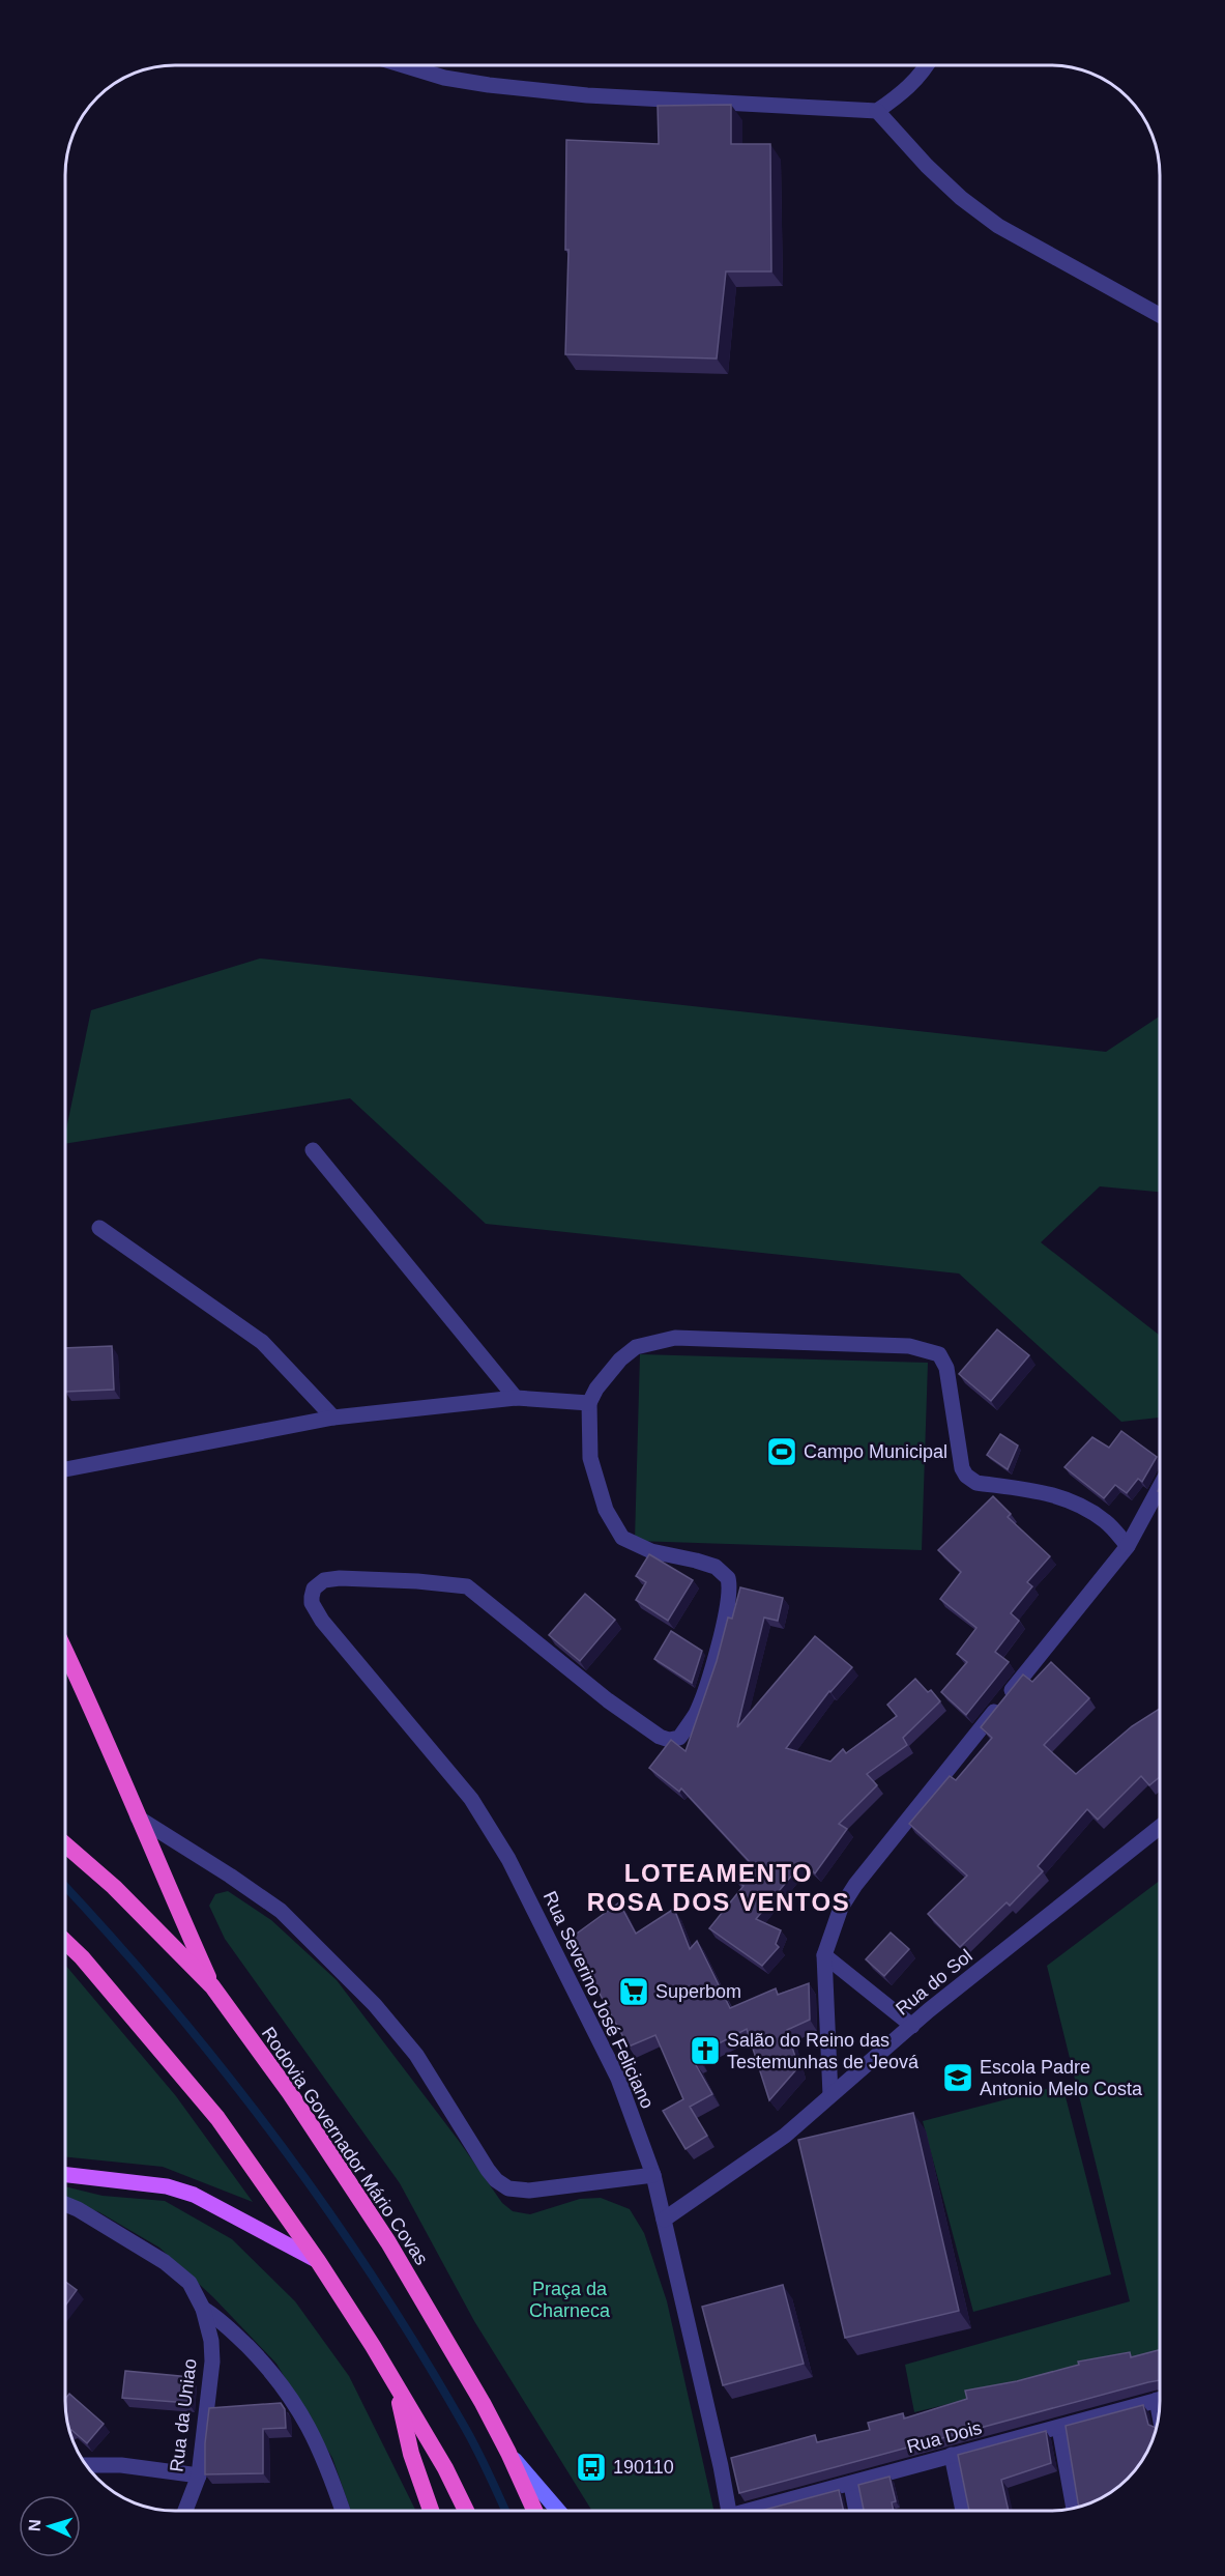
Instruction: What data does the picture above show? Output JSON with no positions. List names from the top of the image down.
{
  "streets": {
    "highway": ["Rodovia Governador Mário Covas"],
    "street": [
      "Rua do Sol",
      "Rua Severino José Feliciano",
      "Rua da Uniao",
      "Rua Dois"
    ]
  },
  "crossings": [
    ["Rua do Sol", "Rua Severino José Feliciano"]
  ],
  "districts": ["LOTEAMENTO ROSA DOS VENTOS"],
  "parks": ["Praça da Charneca"],
  "places": {
    "sports": ["Campo Municipal"],
    "supermarket": ["Superbom"],
    "church": ["Salão do Reino das Testemunhas de Jeová"],
    "school or university": ["Escola Padre Antonio Melo Costa"],
    "bus stop": ["190110"]
  },
  "north": "left"
}
